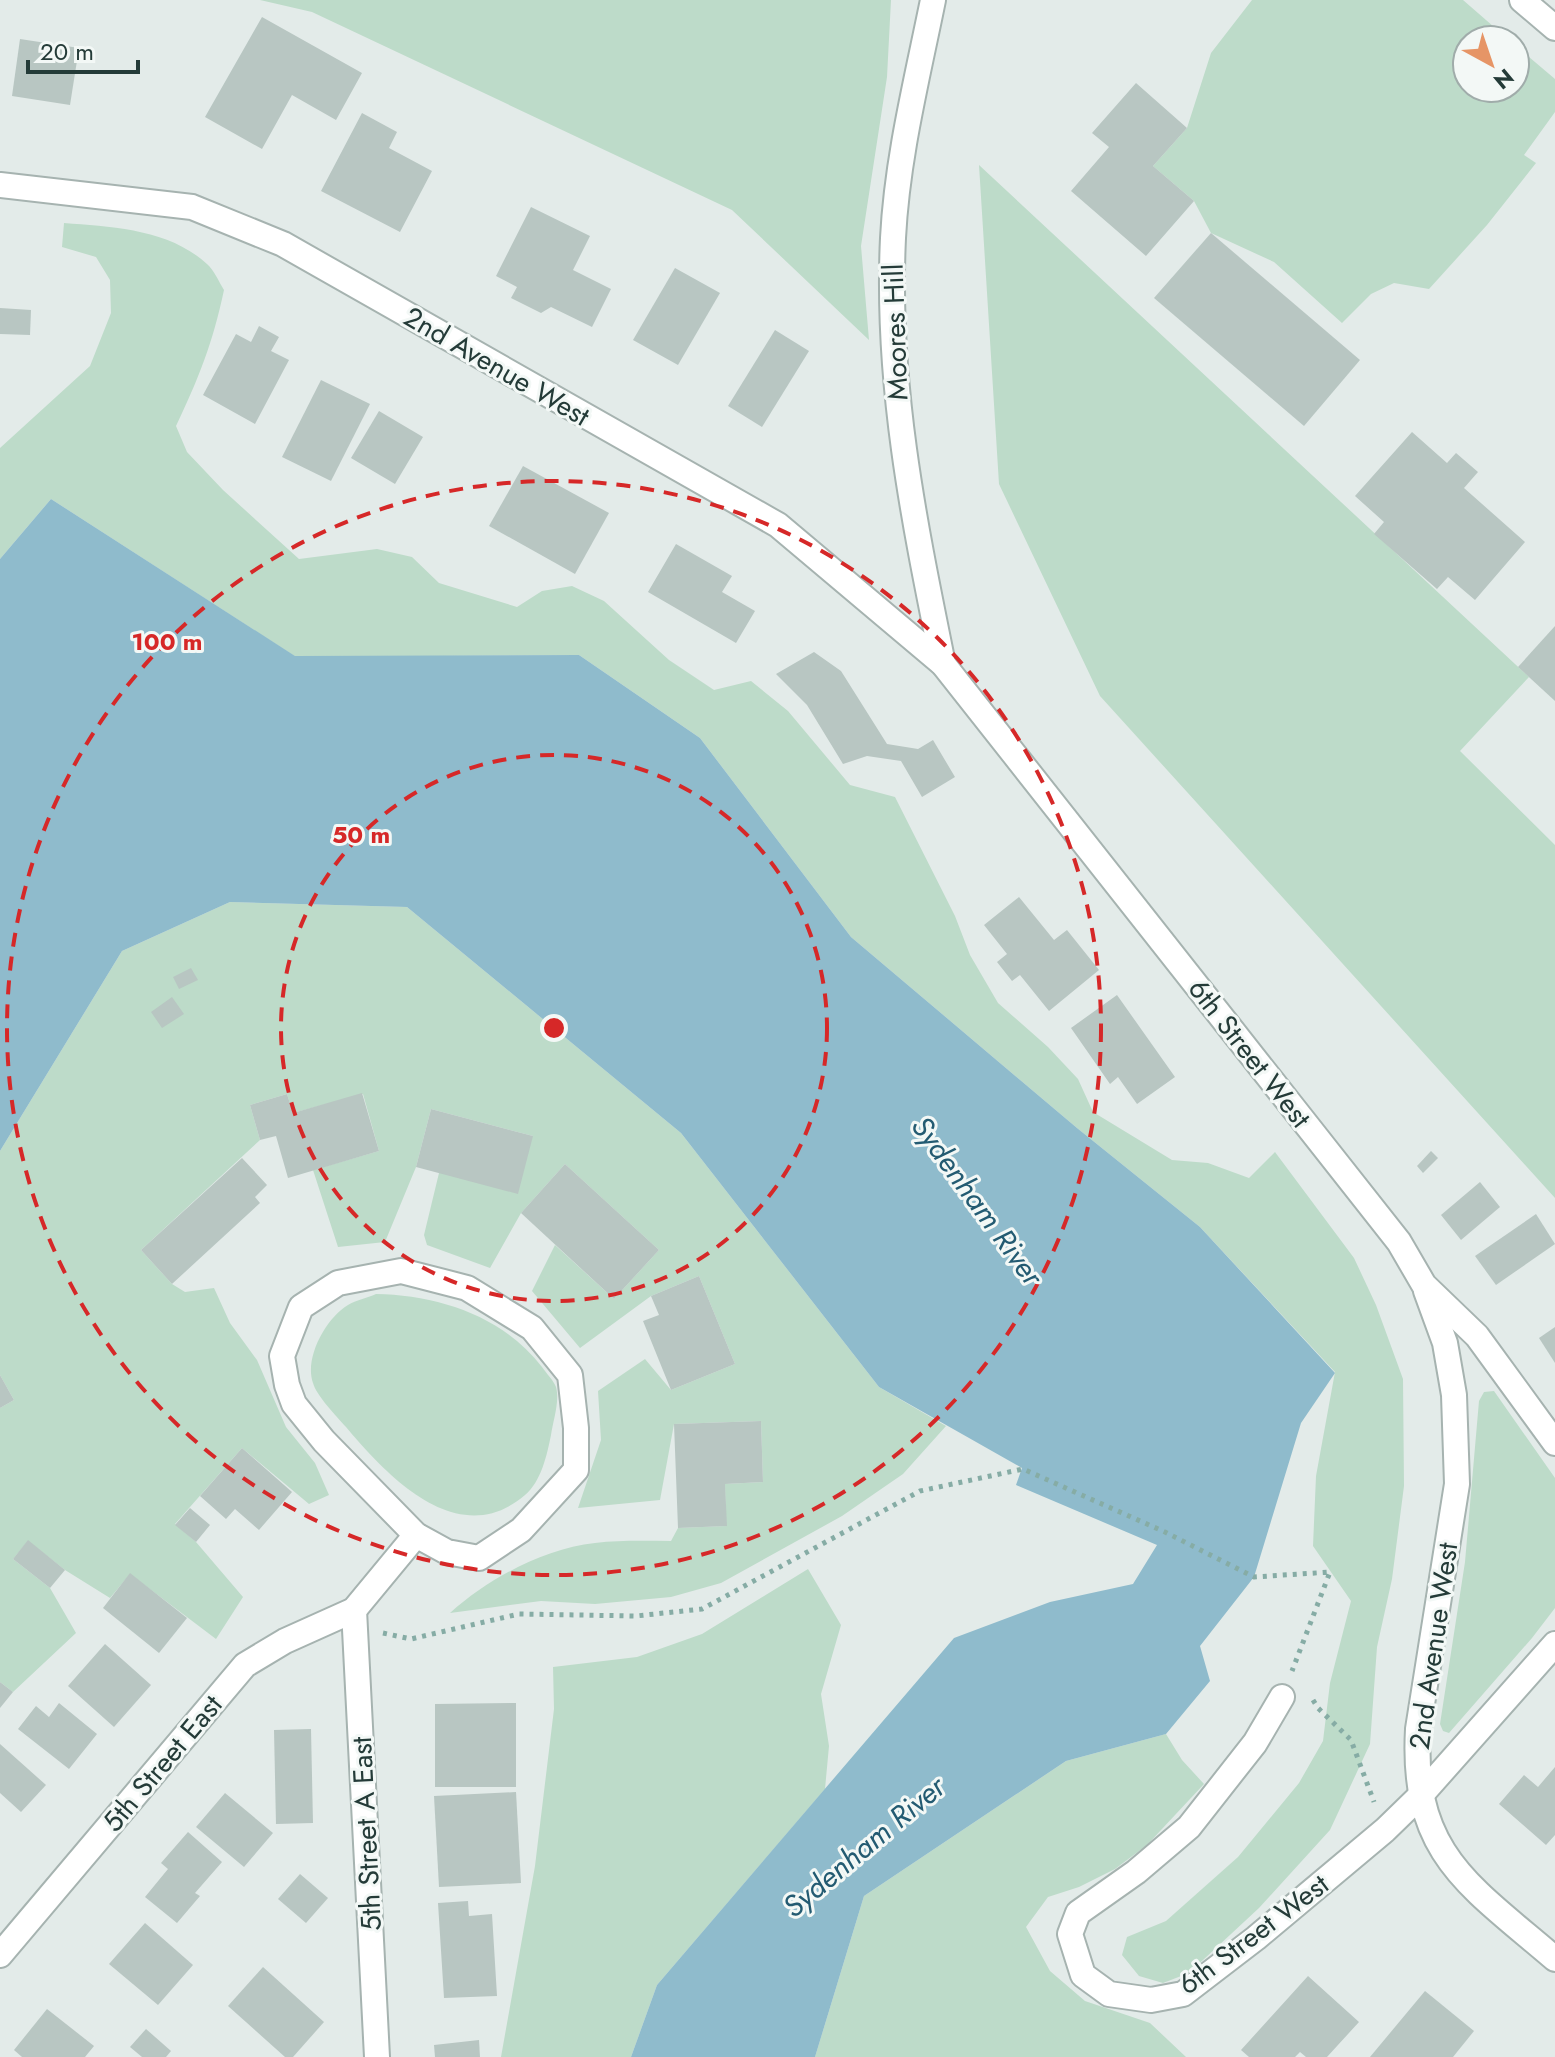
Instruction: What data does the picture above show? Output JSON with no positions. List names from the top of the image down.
{
  "streets": {
    "street": [
      "Moores Hill",
      "2nd Avenue West",
      "6th Street West",
      "5th Street East",
      "5th Street A East"
    ]
  },
  "crossings": [
    ["Moores Hill", "2nd Avenue West"],
    ["Moores Hill", "6th Street West"],
    ["2nd Avenue West", "6th Street West"],
    ["5th Street East", "5th Street A East"]
  ],
  "water": ["Sydenham River"],
  "scale_bar": "20 m",
  "north": "bottom right",
  "rings": ["100 m", "50 m"]
}
